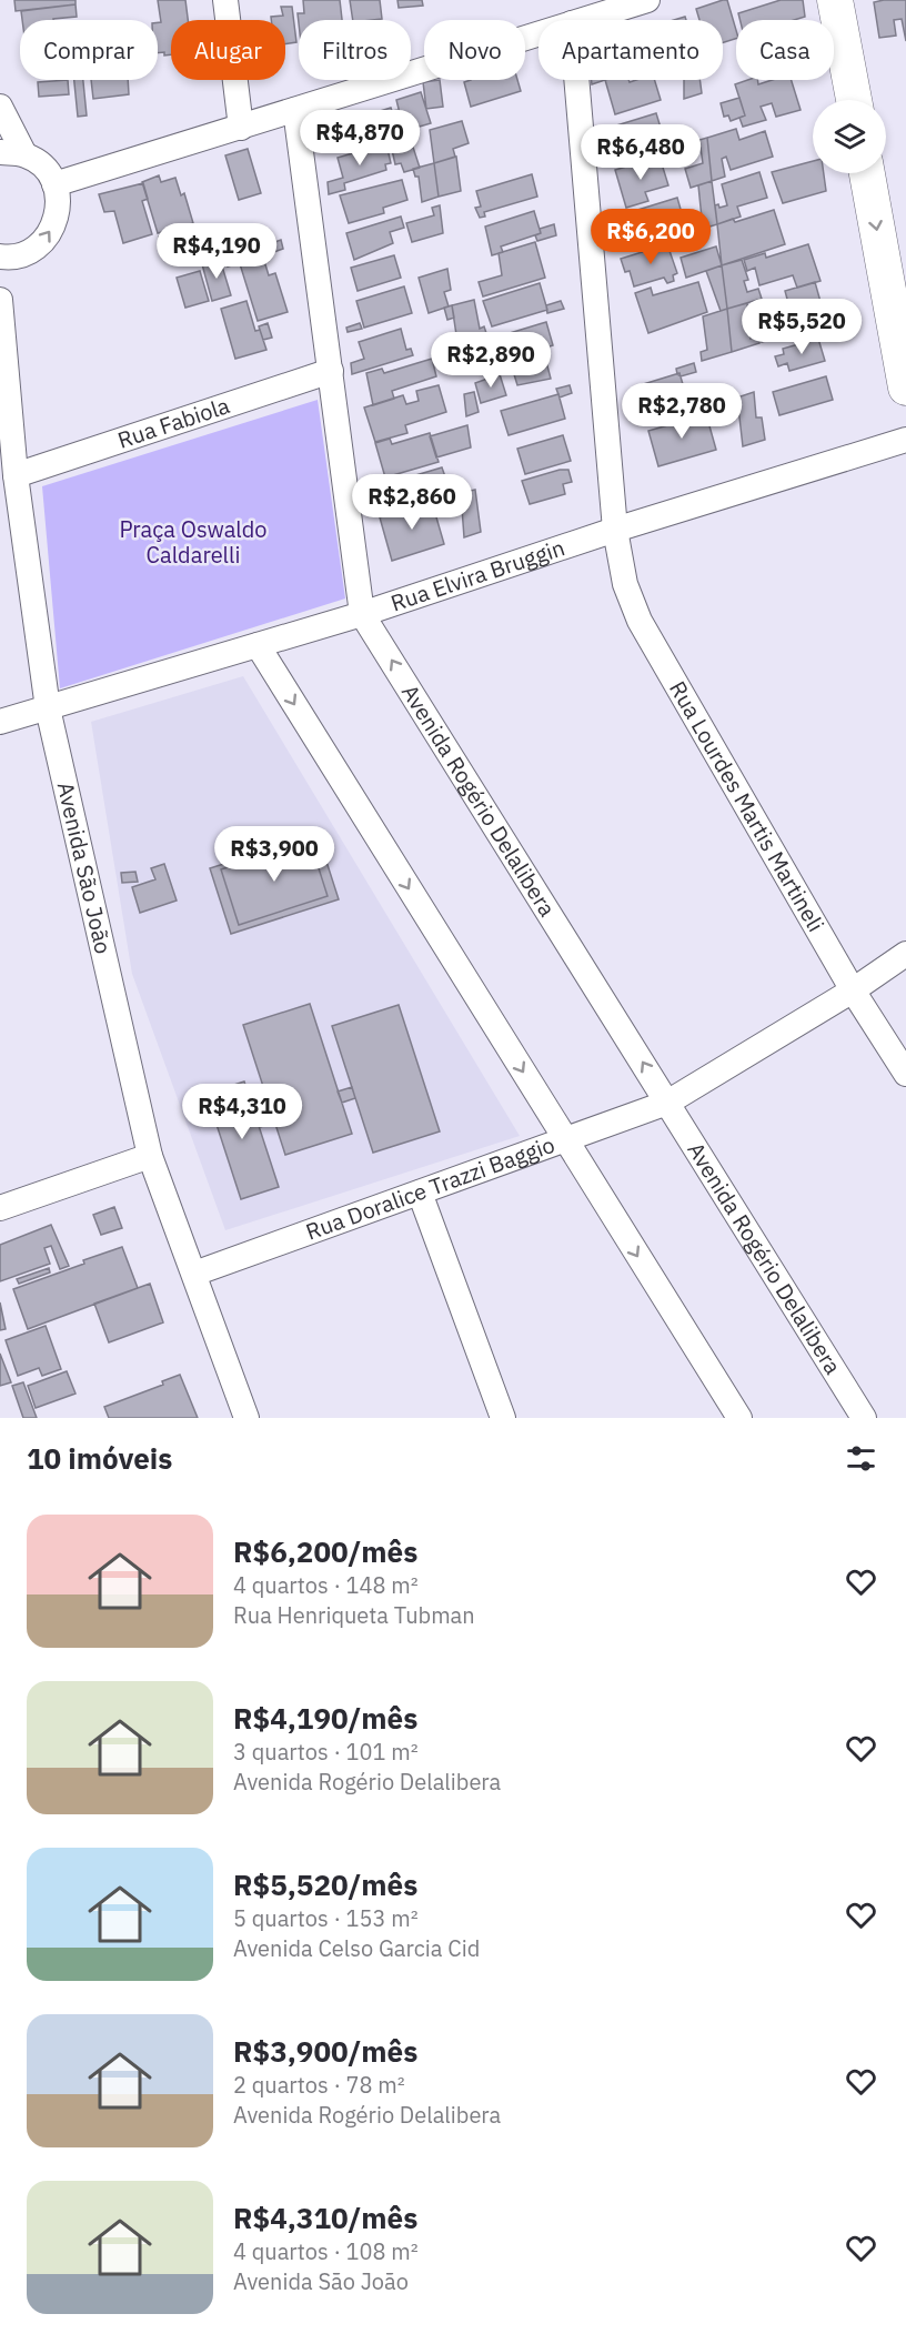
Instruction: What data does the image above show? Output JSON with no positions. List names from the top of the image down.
{
  "streets": {
    "street": [
      "Rua Fabiola",
      "Rua Elvira Bruggin",
      "Avenida Rogério Delalibera",
      "Rua Lourdes Martis Martineli",
      "Avenida São João",
      "Rua Doralice Trazzi Baggio"
    ]
  },
  "crossings": [
    ["Rua Fabiola", "Avenida Rogério Delalibera"],
    ["Rua Fabiola", "Avenida São João"],
    ["Rua Elvira Bruggin", "Avenida Rogério Delalibera"],
    ["Rua Elvira Bruggin", "Rua Lourdes Martis Martineli"],
    ["Rua Elvira Bruggin", "Avenida São João"],
    ["Avenida Rogério Delalibera", "Rua Doralice Trazzi Baggio"],
    ["Rua Lourdes Martis Martineli", "Rua Doralice Trazzi Baggio"],
    ["Avenida São João", "Rua Doralice Trazzi Baggio"]
  ],
  "parks": ["Praça Oswaldo Caldarelli"],
  "page": {
    "chip": [
      "Comprar",
      "Alugar",
      "Filtros",
      "Novo",
      "Apartamento",
      "Casa"
    ],
    "price": [
      "R$4,870",
      "R$6,480",
      "R$6,200",
      "R$4,190",
      "R$5,520",
      "R$2,890",
      "R$2,780",
      "R$2,860",
      "R$3,900",
      "R$4,310"
    ],
    "heading": "10 imóveis",
    "list": [
      {
        "name": "R$6,200/mês",
        "note": "4 quartos · 148 m² · Rua Henriqueta Tubman"
      },
      {
        "name": "R$4,190/mês",
        "note": "3 quartos · 101 m² · Avenida Rogério Delalibera"
      },
      {
        "name": "R$5,520/mês",
        "note": "5 quartos · 153 m² · Avenida Celso Garcia Cid"
      },
      {
        "name": "R$3,900/mês",
        "note": "2 quartos · 78 m² · Avenida Rogério Delalibera"
      },
      {
        "name": "R$4,310/mês",
        "note": "4 quartos · 108 m² · Avenida São João"
      }
    ]
  }
}
